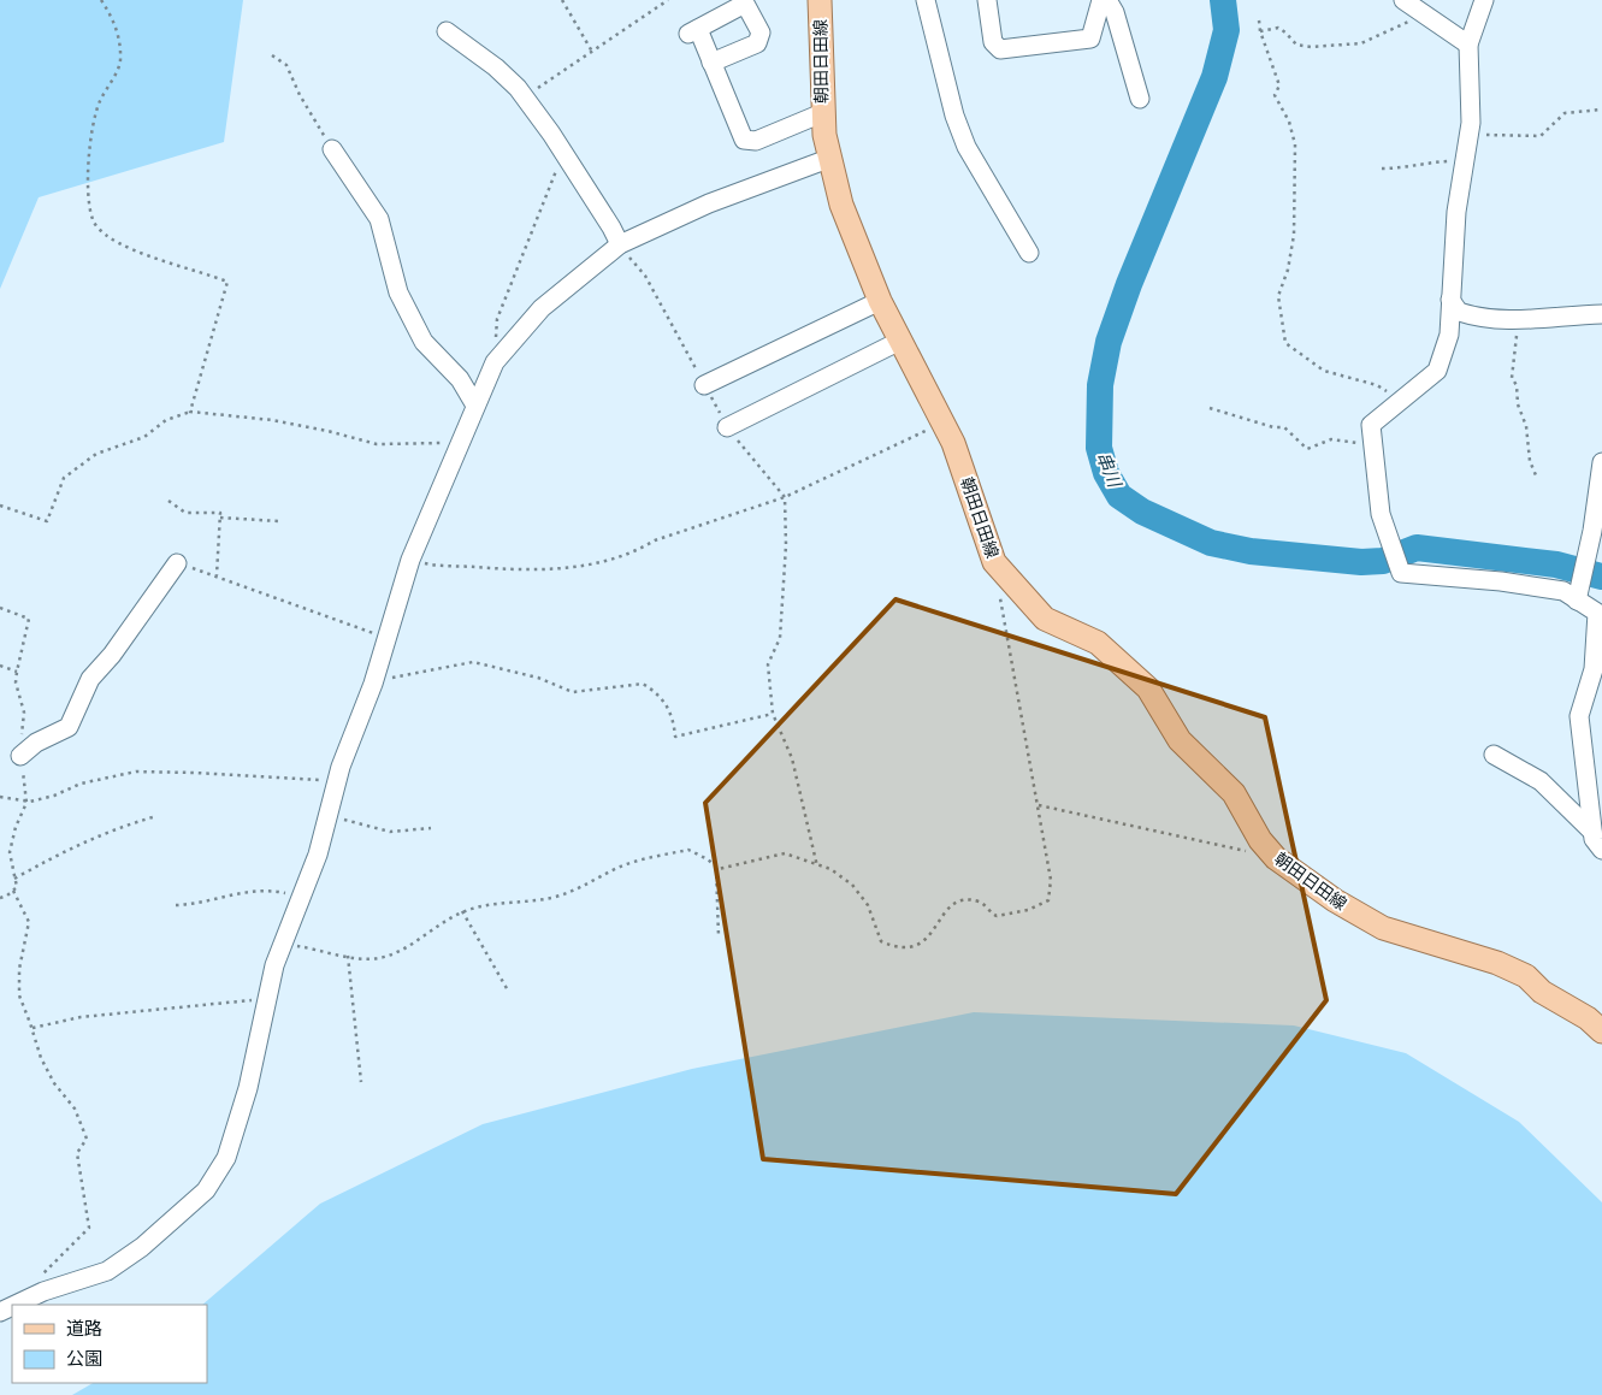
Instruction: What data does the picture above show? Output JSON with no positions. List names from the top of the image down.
{
  "streets": {
    "main road": ["朝田日田線"]
  },
  "water": ["串川"],
  "legend": ["道路", "公園"]
}
